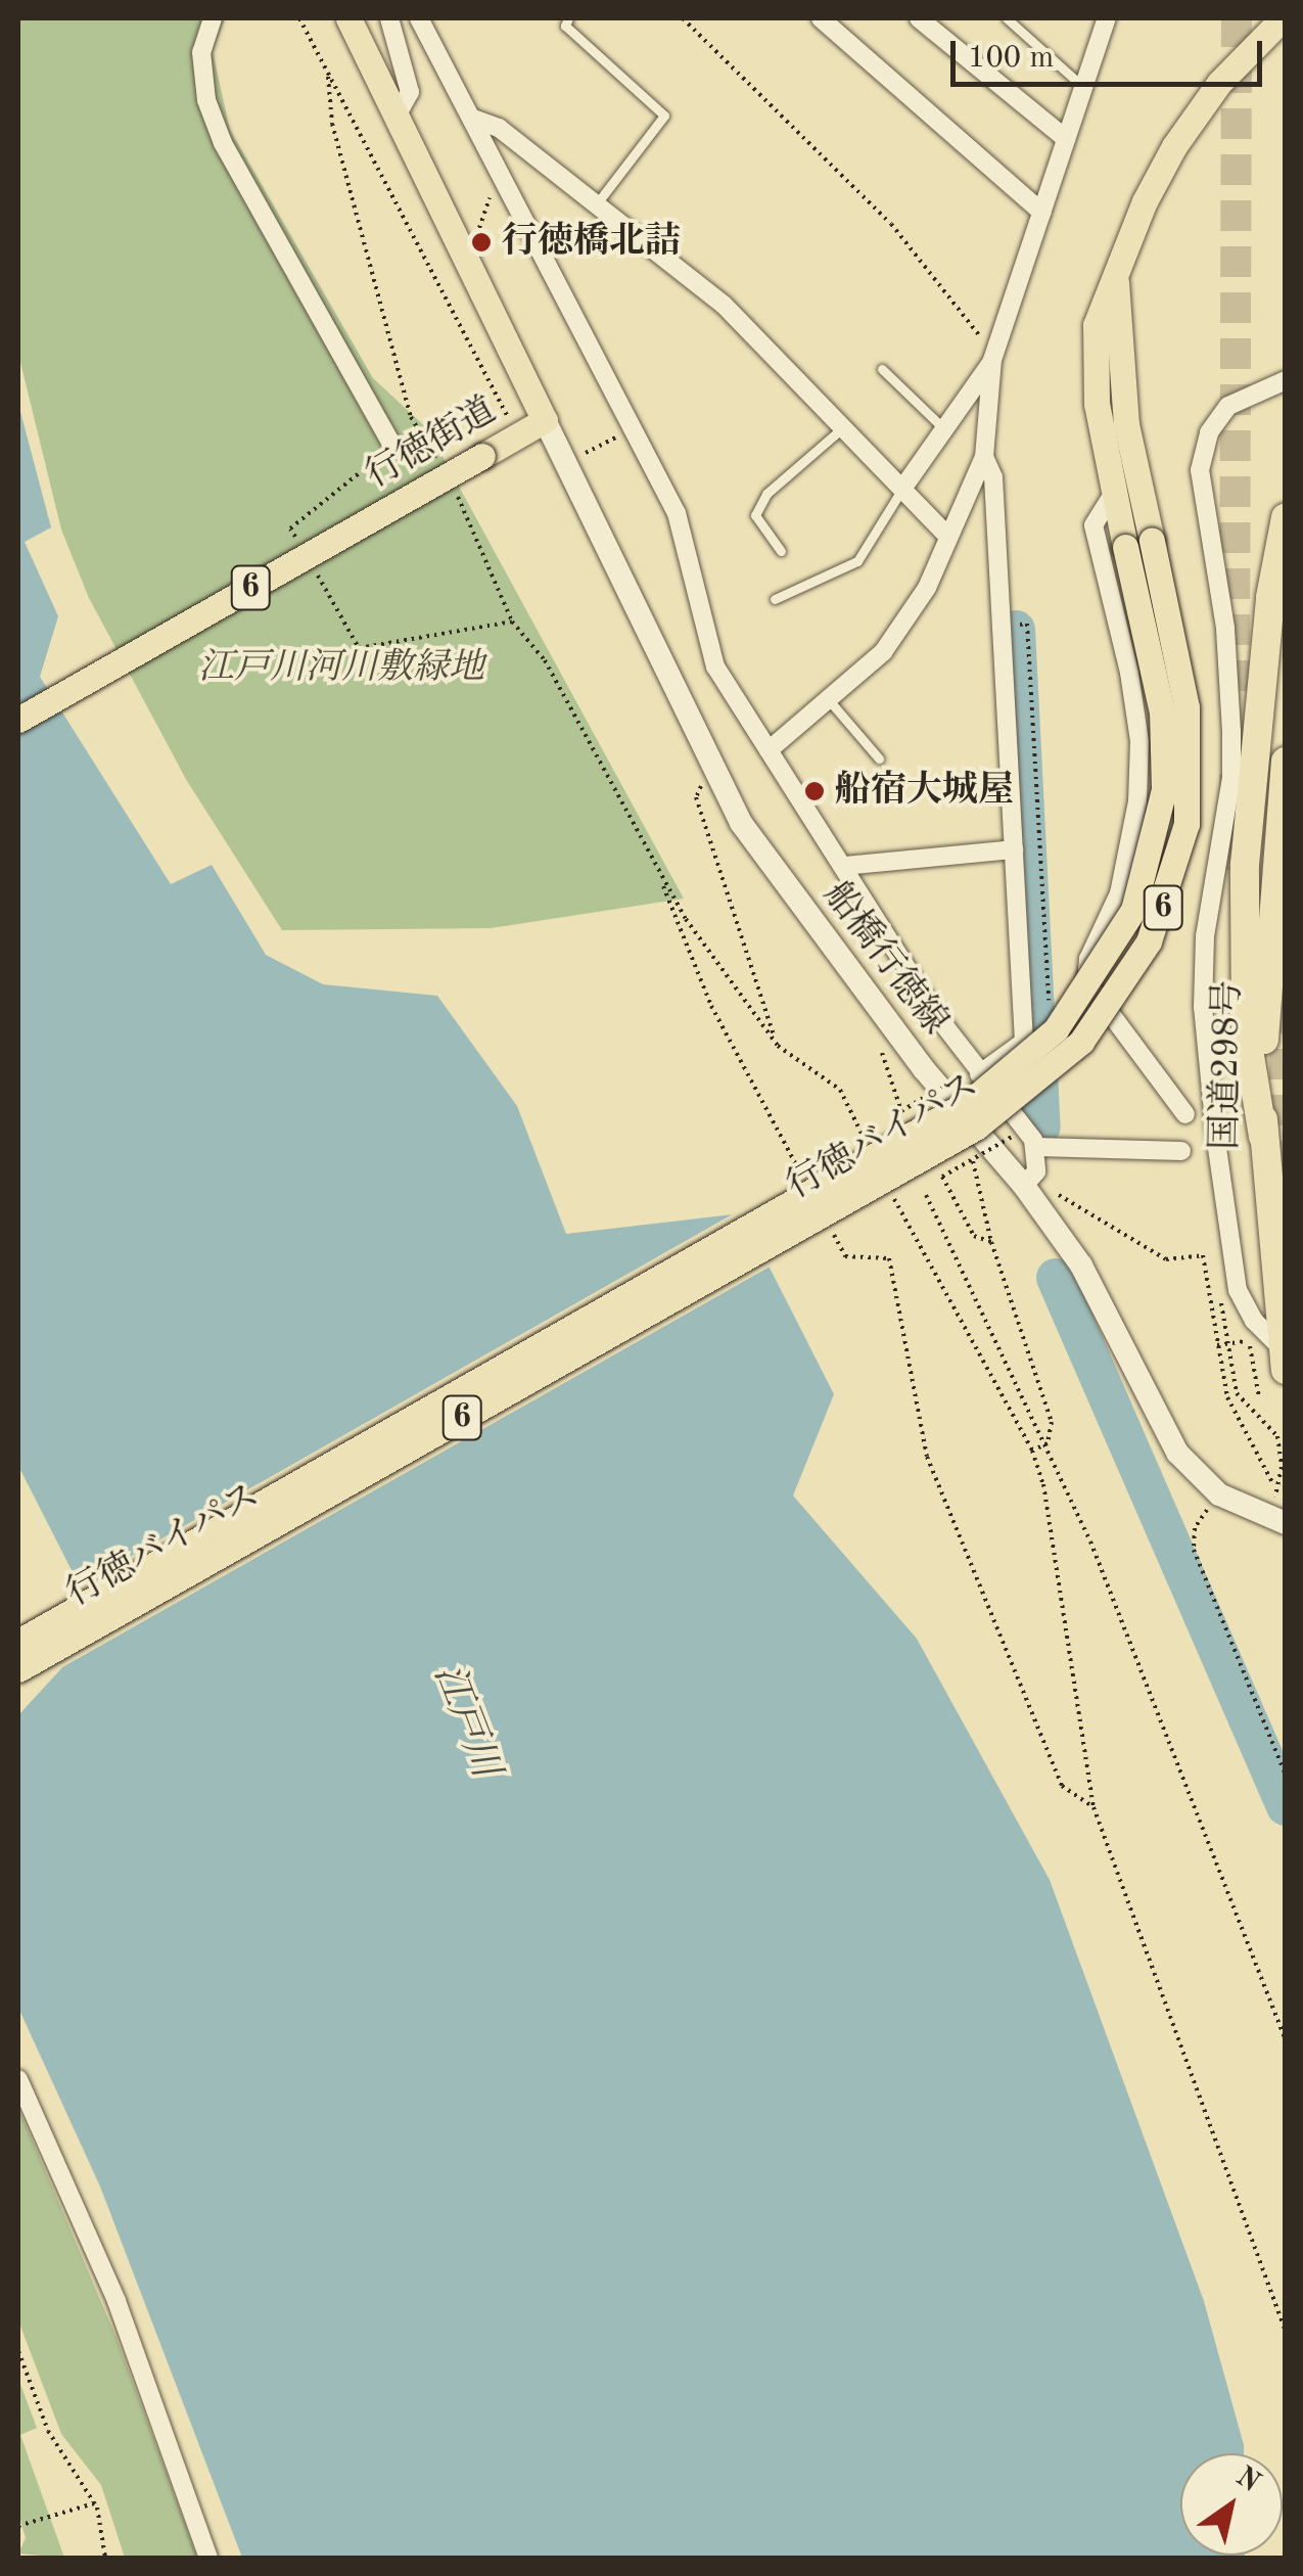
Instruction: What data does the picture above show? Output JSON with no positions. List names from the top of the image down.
{
  "streets": {
    "highway": ["国道298号"],
    "main road": [
      "行徳街道",
      "6",
      "船橋行徳線",
      "行徳バイパス"
    ]
  },
  "crossings": [
    ["行徳街道", "船橋行徳線"]
  ],
  "water": ["江戸川"],
  "parks": ["江戸川河川敷緑地"],
  "places": ["行徳橋北詰", "船宿大城屋"],
  "scale_bar": "100 m",
  "north": "top right"
}
